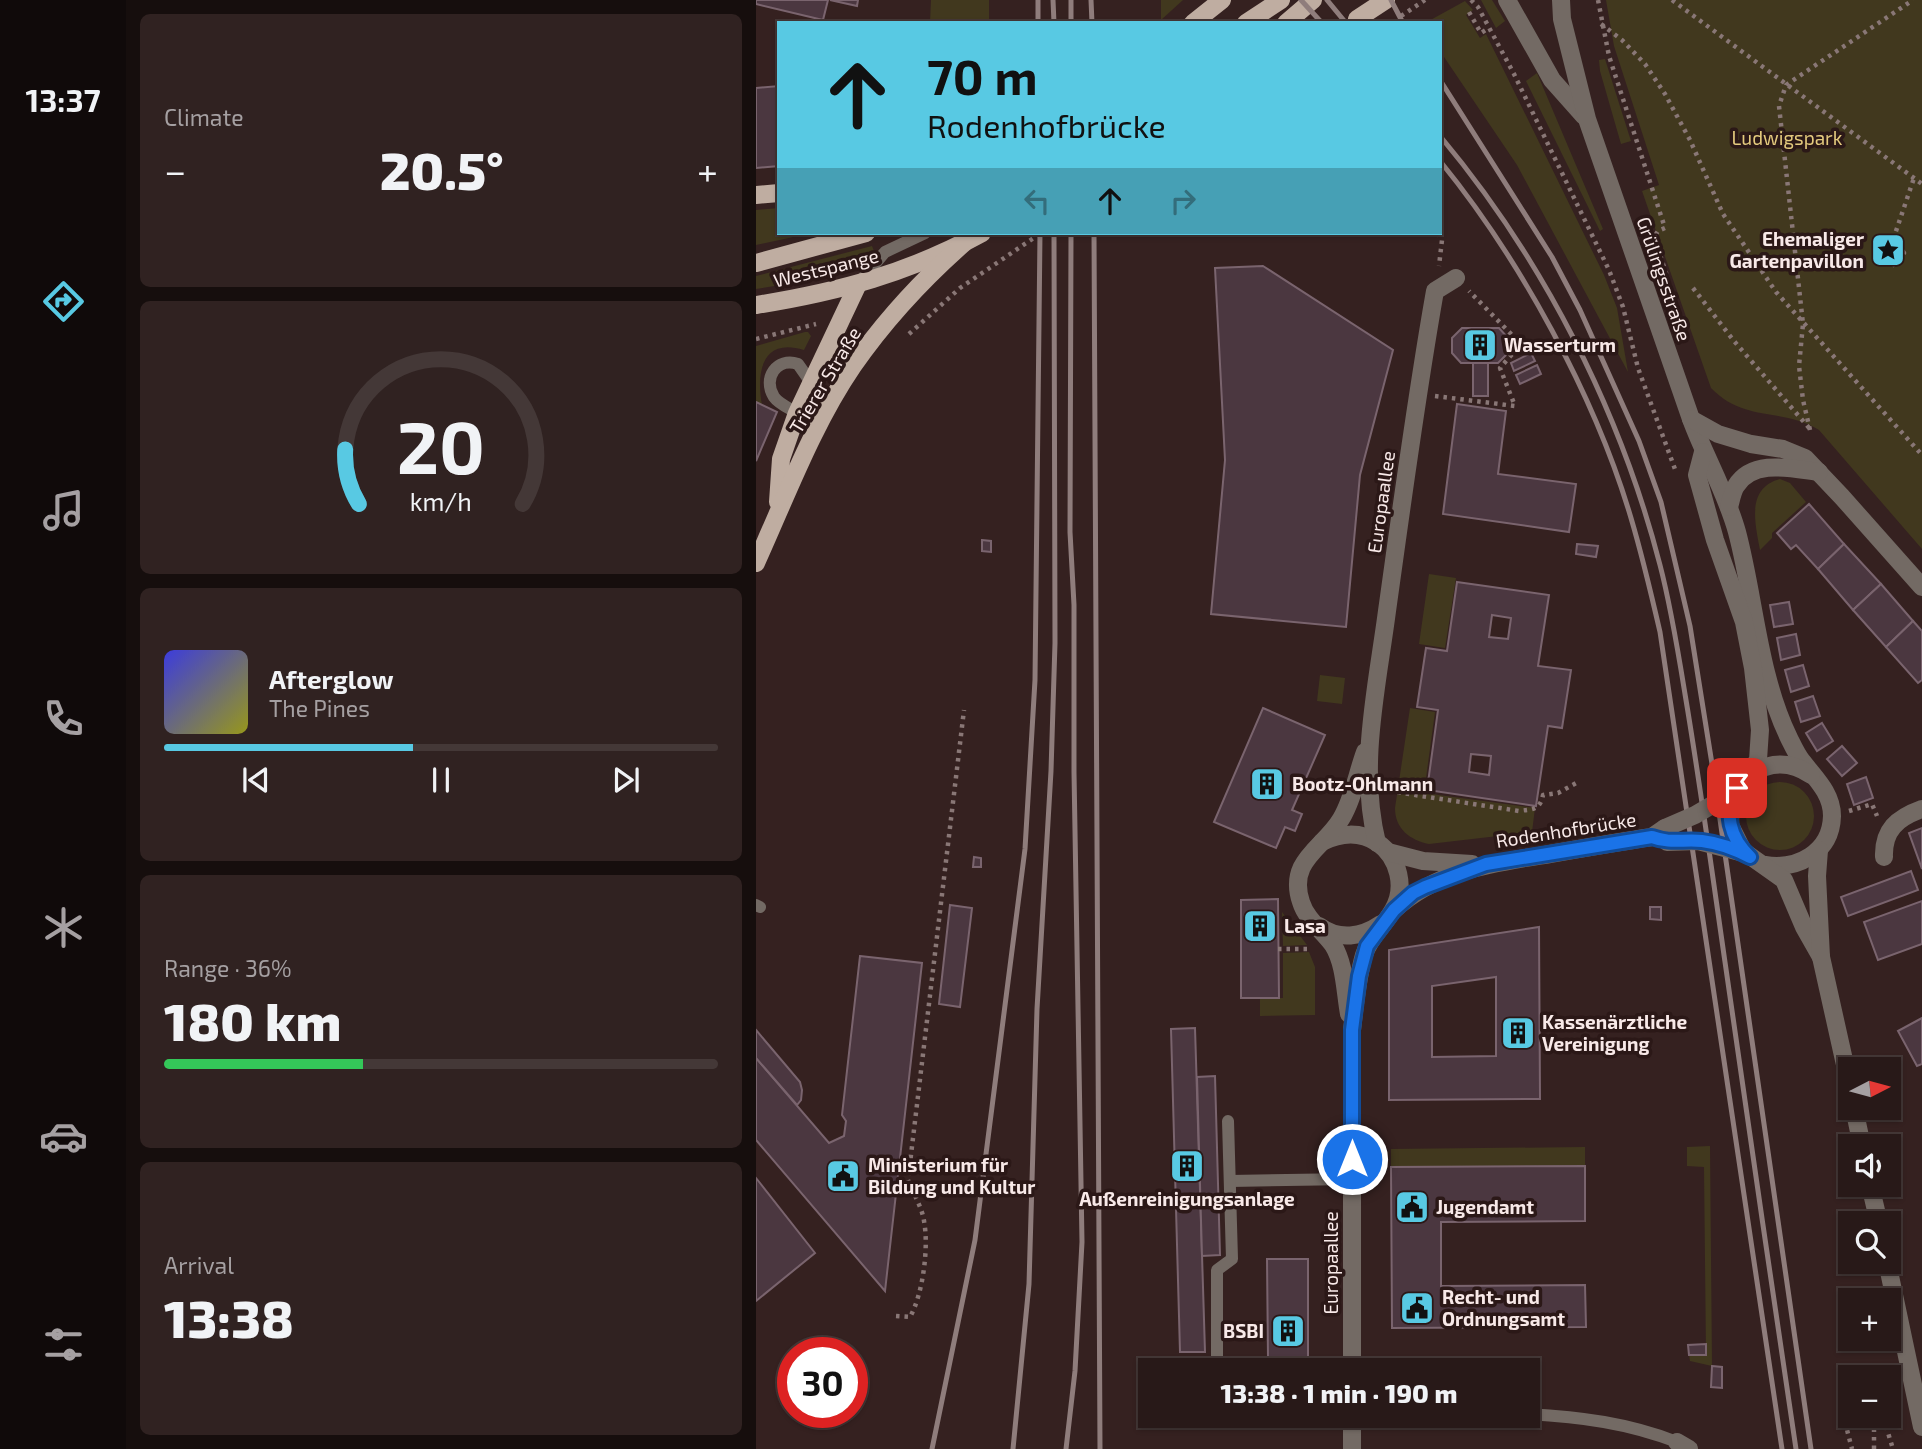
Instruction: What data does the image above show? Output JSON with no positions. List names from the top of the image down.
{
  "streets": {
    "main road": ["Westspange", "Trierer Straße"],
    "street": ["Grülingsstraße", "Europaallee", "Rodenhofbrücke"]
  },
  "crossings": [
    ["Westspange", "Trierer Straße"],
    ["Grülingsstraße", "Rodenhofbrücke"],
    ["Europaallee", "Rodenhofbrücke"]
  ],
  "parks": ["Ludwigspark"],
  "places": {
    "place": ["Ehemaliger Gartenpavillon"],
    "building": [
      "Wasserturm",
      "Bootz-Ohlmann",
      "Lasa",
      "Kassenärztliche Vereinigung",
      "Außenreinigungsanlage",
      "BSBI"
    ],
    "public building": ["Ministerium für Bildung und Kultur", "Jugendamt", "Recht- und Ordnungsamt"]
  },
  "north": "right",
  "page": {
    "tabs": "13:37",
    "tile": [
      "Climate",
      ["Range · 36%", "180 km"],
      ["Arrival", "13:38"]
    ],
    "turn": ["70 m", "Rodenhofbrücke"],
    "heat": ["−", "20.5°", "+"],
    "song": ["Afterglow", "The Pines"],
    "map_buttons": ["+", "−"],
    "limit": "30",
    "trip": "13:38 · 1 min · 190 m",
    "gauge": ["20", "km/h"]
  }
}
